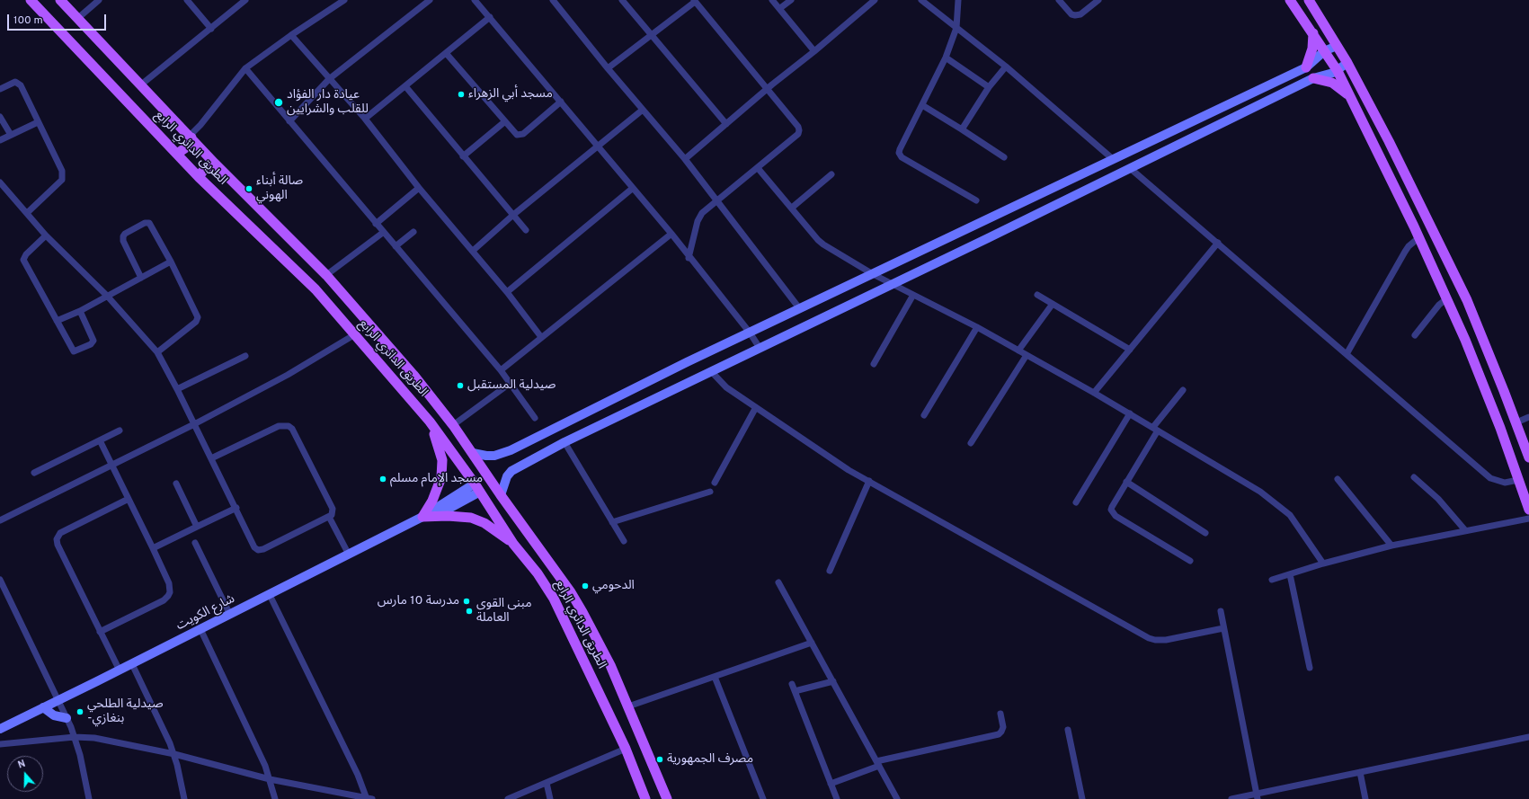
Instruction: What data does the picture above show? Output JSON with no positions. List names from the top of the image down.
{
  "streets": {
    "main road": ["الطريق الدائري الرابع", "شارع الكويت"]
  },
  "crossings": [
    ["الطريق الدائري الرابع", "شارع الكويت"]
  ],
  "places": [
    "مسجد أبي الزهراء",
    "عيادة دار الفؤاد للقلب والشرايين",
    "صالة أبناء الهوني",
    "صيدلية المستقبل",
    "مسجد الإمام مسلم",
    "الدحومي",
    "مدرسة 10 مارس",
    "مبنى القوى العاملة",
    "صيدلية الطلحي -بنغازي",
    "مصرف الجمهورية"
  ],
  "scale_bar": "100 m",
  "north": "top"
}
